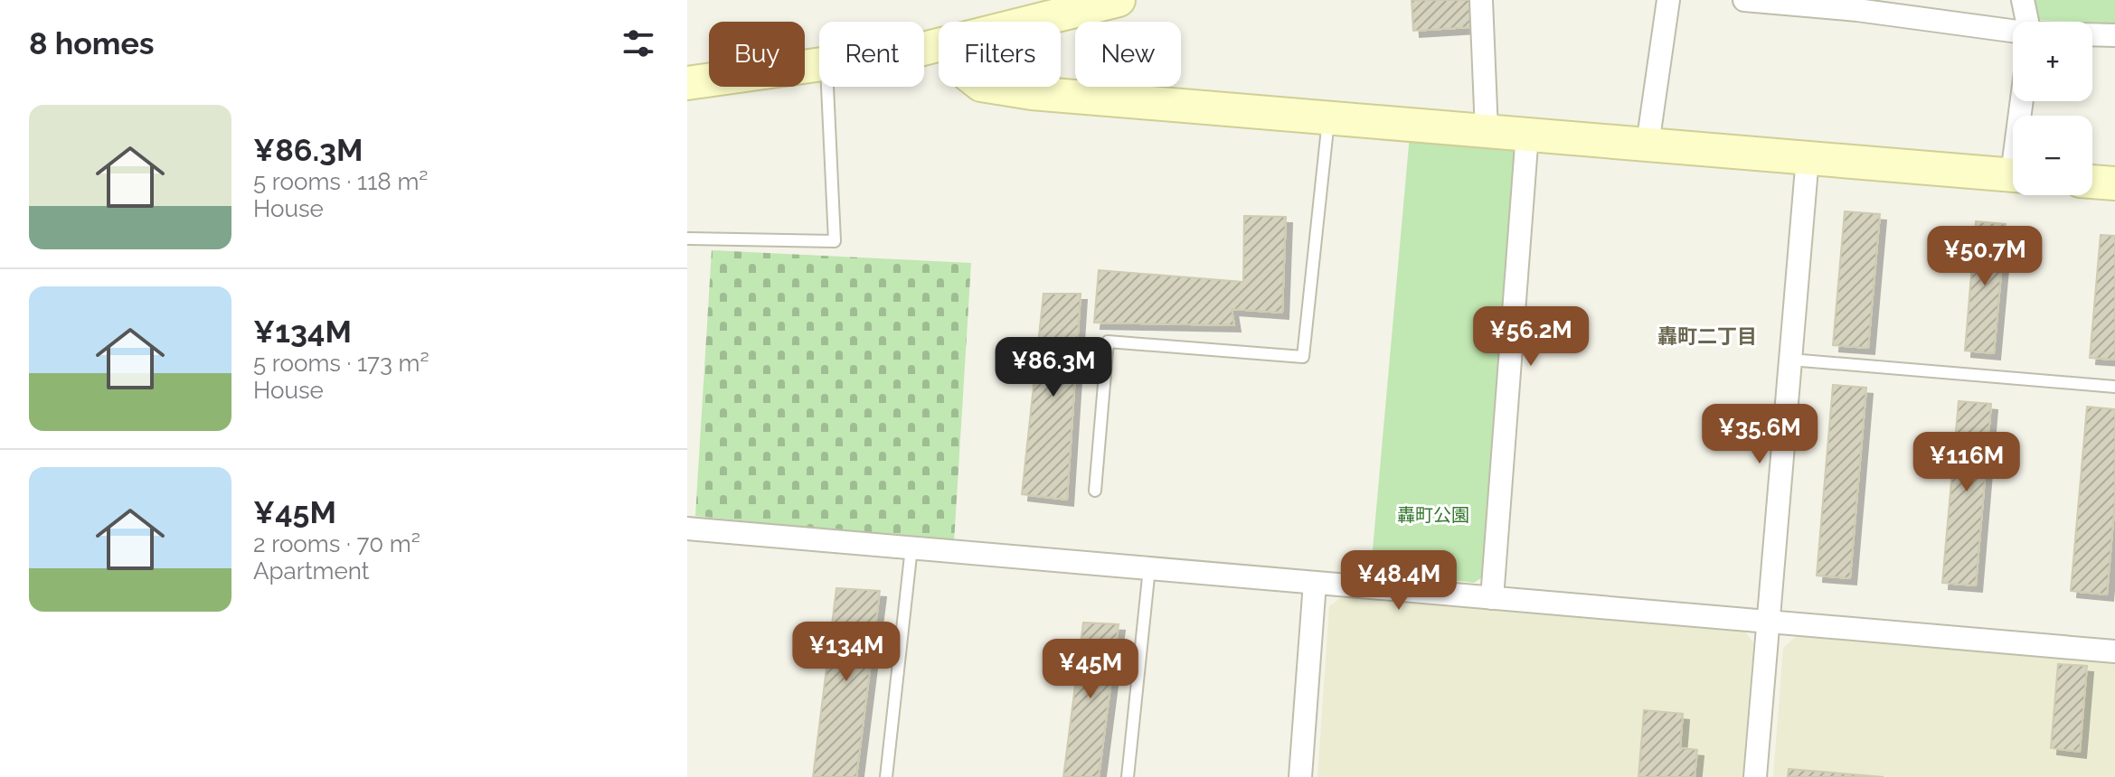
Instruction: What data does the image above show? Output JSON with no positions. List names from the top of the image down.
{
  "districts": ["轟町二丁目"],
  "parks": ["轟町公園"],
  "page": {
    "heading": "8 homes",
    "map_buttons": ["+", "−"],
    "chip": [
      "Buy",
      "Rent",
      "Filters",
      "New"
    ],
    "list": [
      {
        "name": "¥86.3M",
        "note": "5 rooms · 118 m² · House"
      },
      {
        "name": "¥134M",
        "note": "5 rooms · 173 m² · House"
      },
      {
        "name": "¥45M",
        "note": "2 rooms · 70 m² · Apartment"
      }
    ],
    "price": [
      "¥50.7M",
      "¥56.2M",
      "¥86.3M",
      "¥35.6M",
      "¥116M",
      "¥48.4M",
      "¥134M",
      "¥45M"
    ]
  }
}
